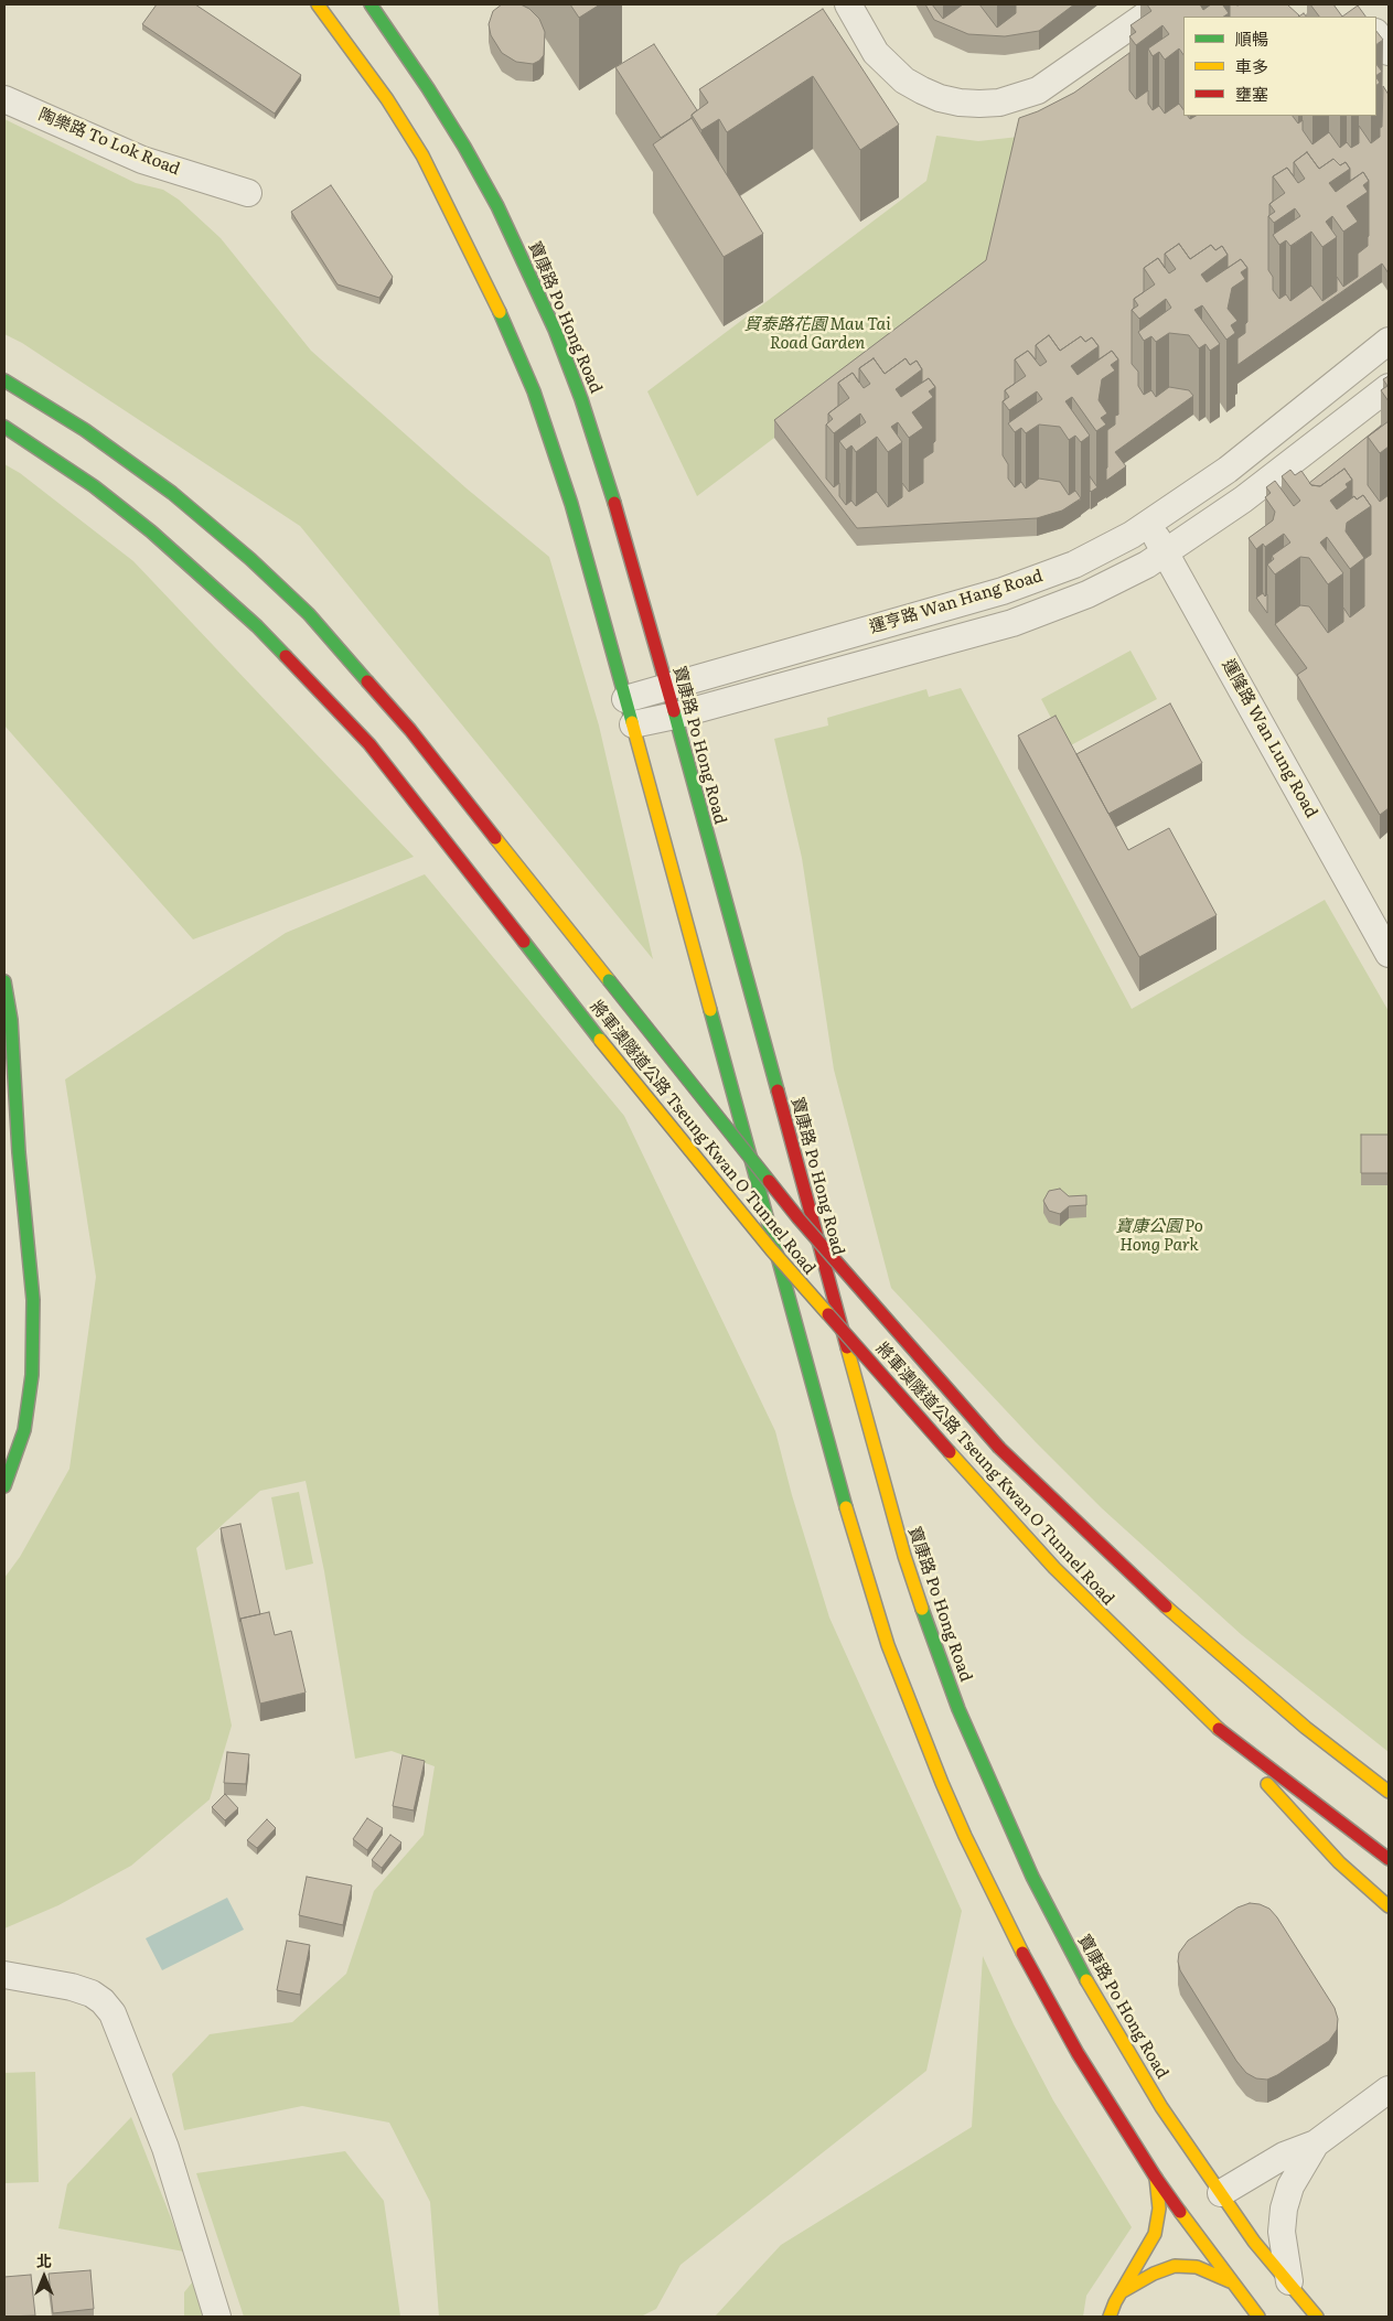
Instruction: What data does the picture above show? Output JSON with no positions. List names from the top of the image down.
{
  "streets": {
    "main road": ["寶康路 Po Hong Road", "將軍澳隧道公路 Tseung Kwan O Tunnel Road"],
    "street": ["陶樂路 To Lok Road", "運亨路 Wan Hang Road", "運隆路 Wan Lung Road"]
  },
  "crossings": [
    ["寶康路 Po Hong Road", "運亨路 Wan Hang Road"],
    ["運亨路 Wan Hang Road", "運隆路 Wan Lung Road"]
  ],
  "parks": ["貿泰路花園 Mau Tai Road Garden", "寶康公園 Po Hong Park"],
  "legend": ["順暢", "車多", "壅塞"],
  "north": "top"
}
